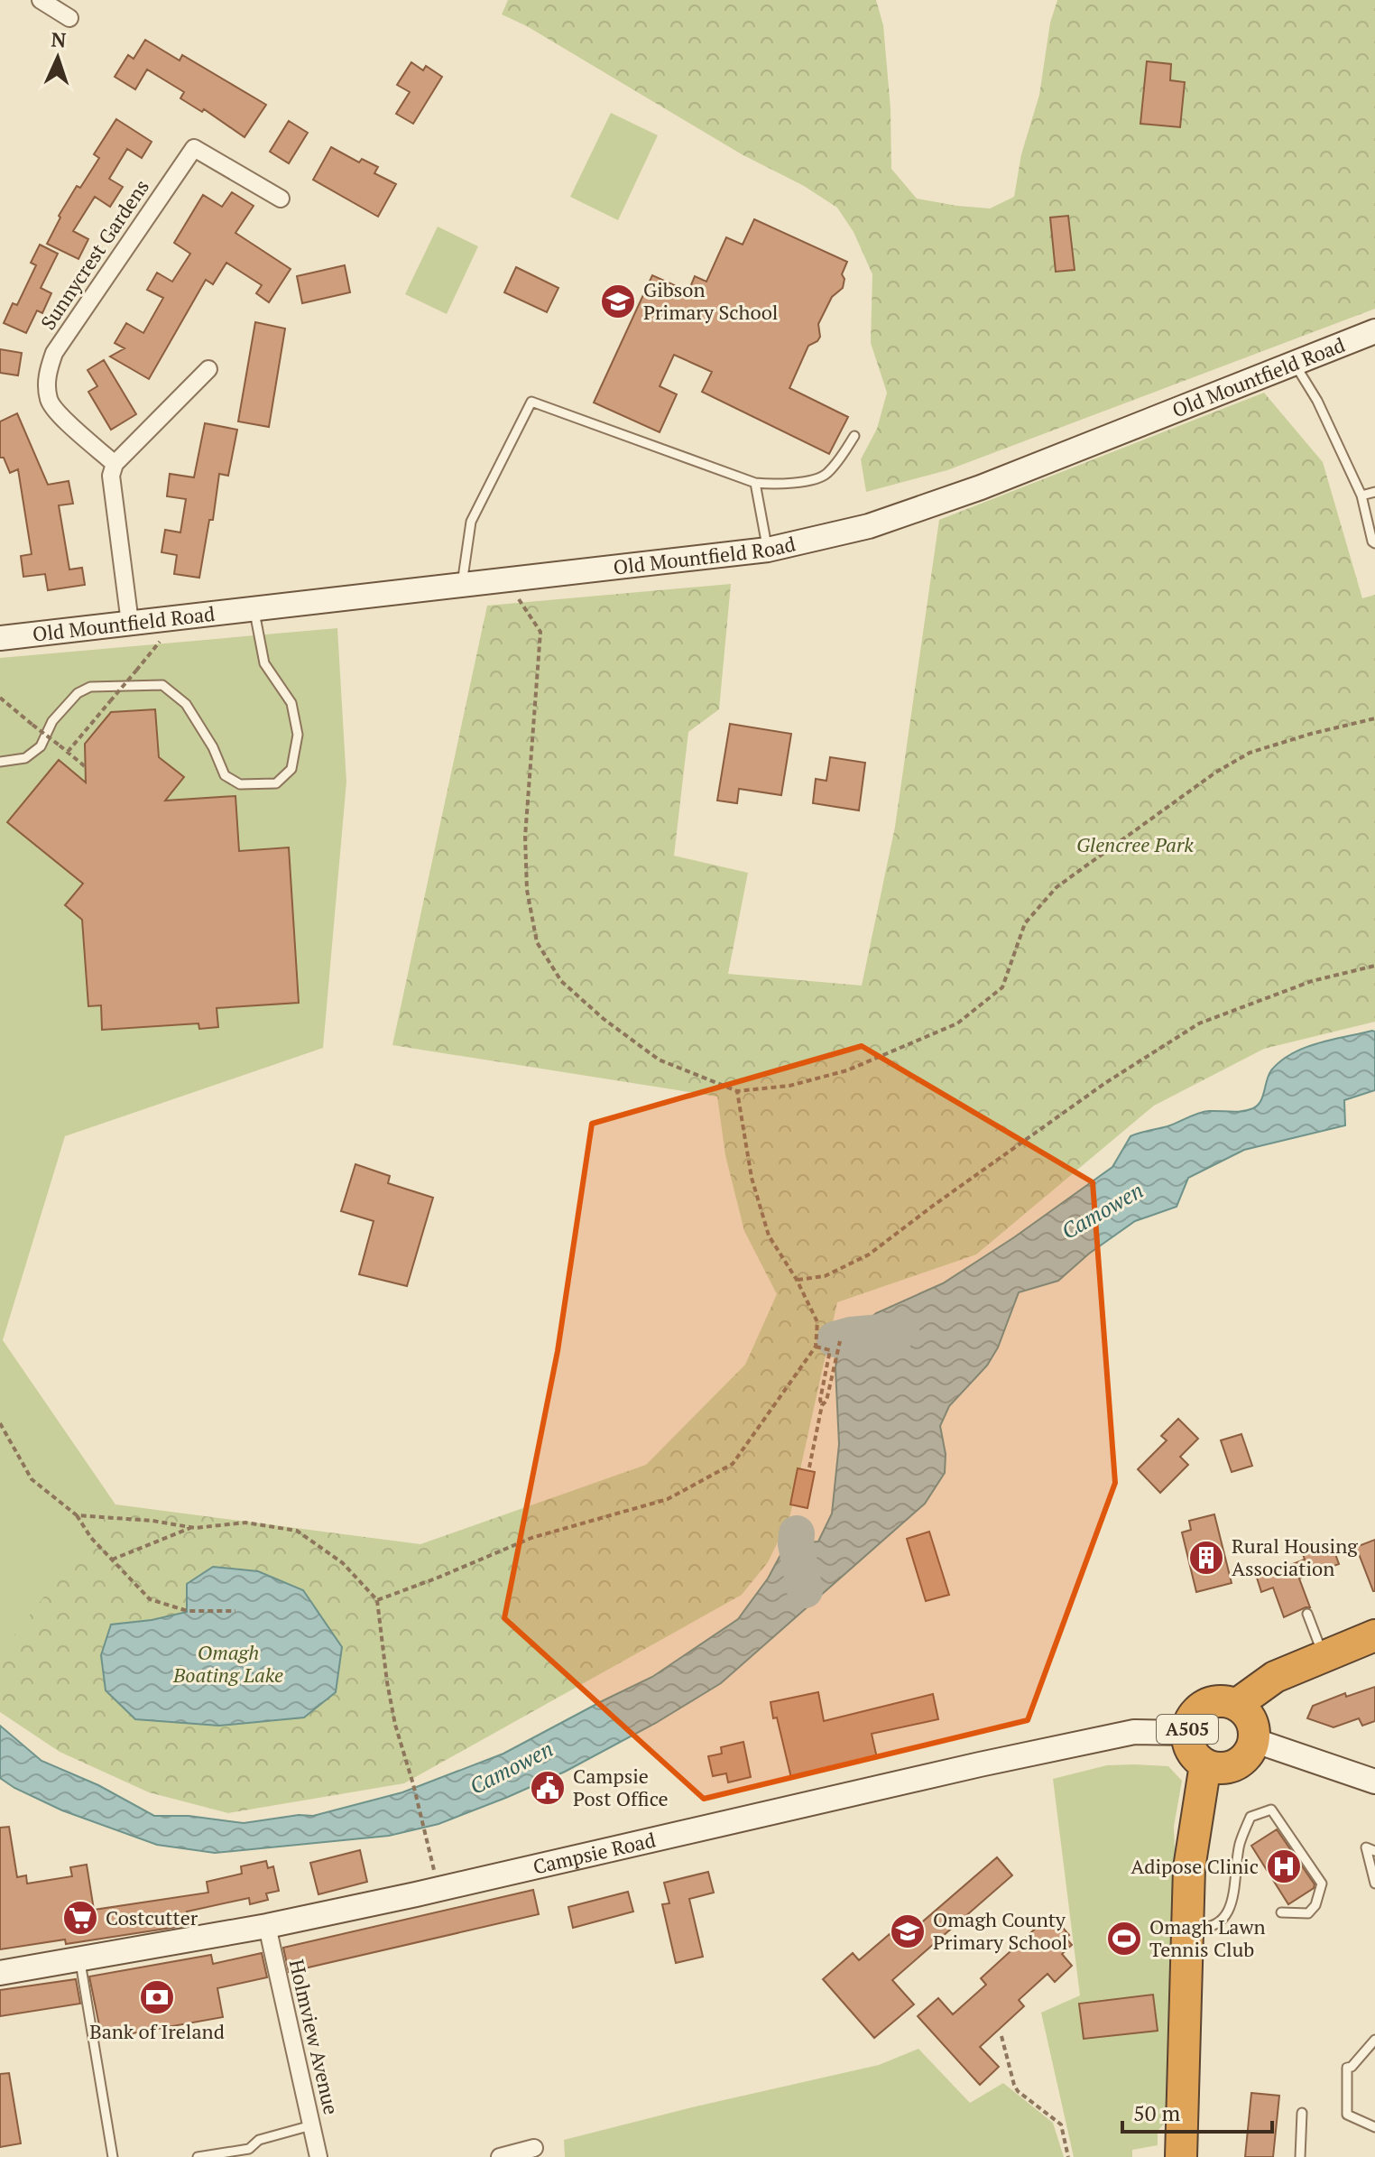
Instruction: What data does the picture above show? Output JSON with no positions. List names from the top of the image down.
{
  "streets": {
    "highway": ["A505"],
    "street": [
      "Sunnycrest Gardens",
      "Old Mountfield Road",
      "Campsie Road",
      "Holmview Avenue"
    ]
  },
  "crossings": [
    ["A505", "Campsie Road"],
    ["Campsie Road", "Holmview Avenue"]
  ],
  "water": ["Camowen"],
  "parks": ["Glencree Park", "Omagh Boating Lake"],
  "places": {
    "school or university": ["Gibson Primary School", "Omagh County Primary School"],
    "building": ["Rural Housing Association"],
    "public building": ["Campsie Post Office"],
    "hospital": ["Adipose Clinic"],
    "supermarket": ["Costcutter"],
    "sports": ["Omagh Lawn Tennis Club"],
    "bank": ["Bank of Ireland"]
  },
  "scale_bar": "50 m",
  "north": "top"
}
